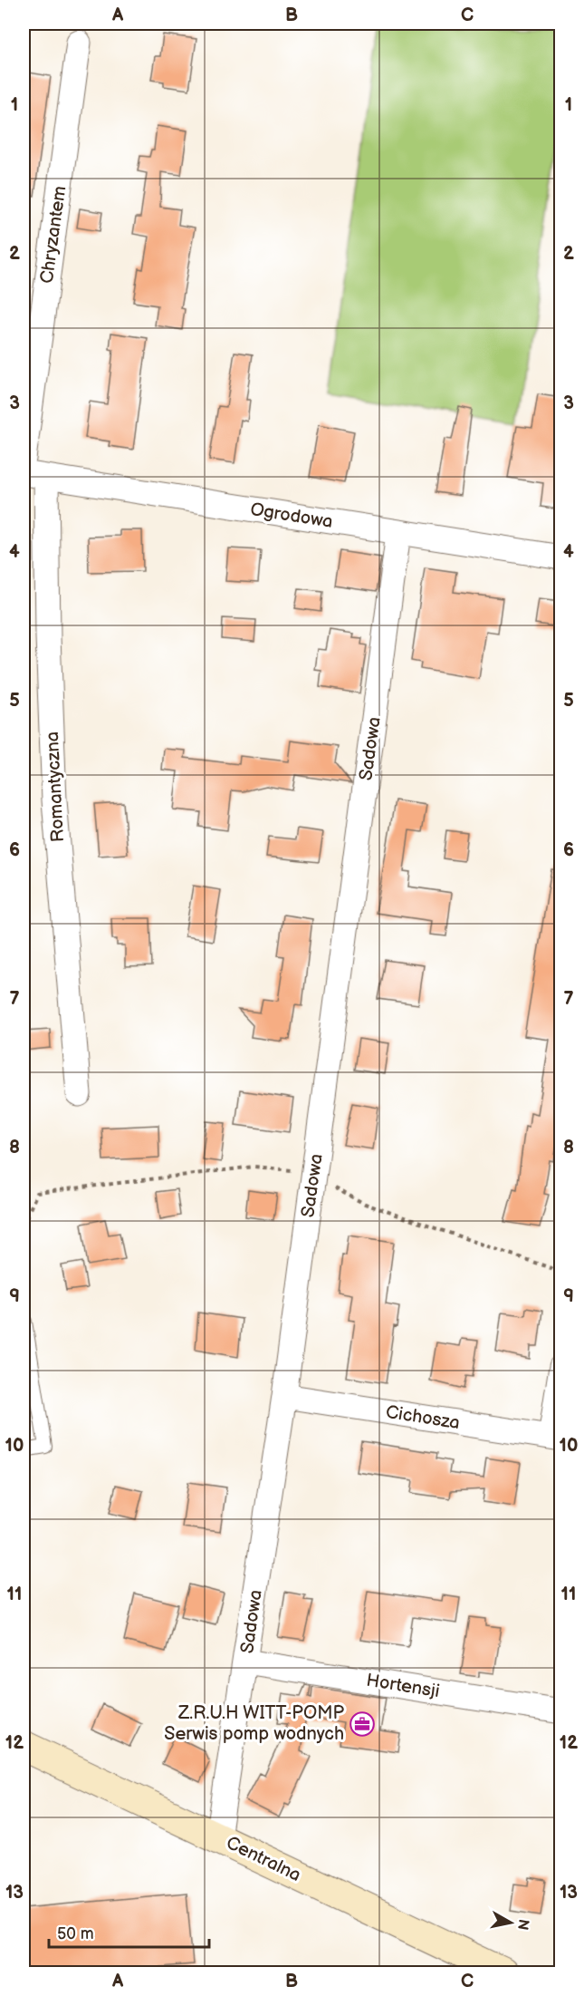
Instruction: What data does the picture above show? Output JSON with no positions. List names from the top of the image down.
{
  "streets": {
    "street": [
      "Chryzantem",
      "Ogrodowa",
      "Sadowa",
      "Romantyczna",
      "Cichosza",
      "Hortensji",
      "Centralna"
    ]
  },
  "crossings": [
    ["Ogrodowa", "Sadowa"],
    ["Ogrodowa", "Romantyczna"],
    ["Sadowa", "Cichosza"],
    ["Sadowa", "Hortensji"],
    ["Sadowa", "Centralna"]
  ],
  "places": {
    "office": ["Z.R.U.H WITT-POMP Serwis pomp wodnych"]
  },
  "scale_bar": "50 m",
  "north": "right",
  "grid": {
    "columns": ["A", "B", "C"],
    "rows": [
      "1",
      "2",
      "3",
      "4",
      "5",
      "6",
      "7",
      "8",
      "9",
      "10",
      "11",
      "12",
      "13"
    ]
  }
}
